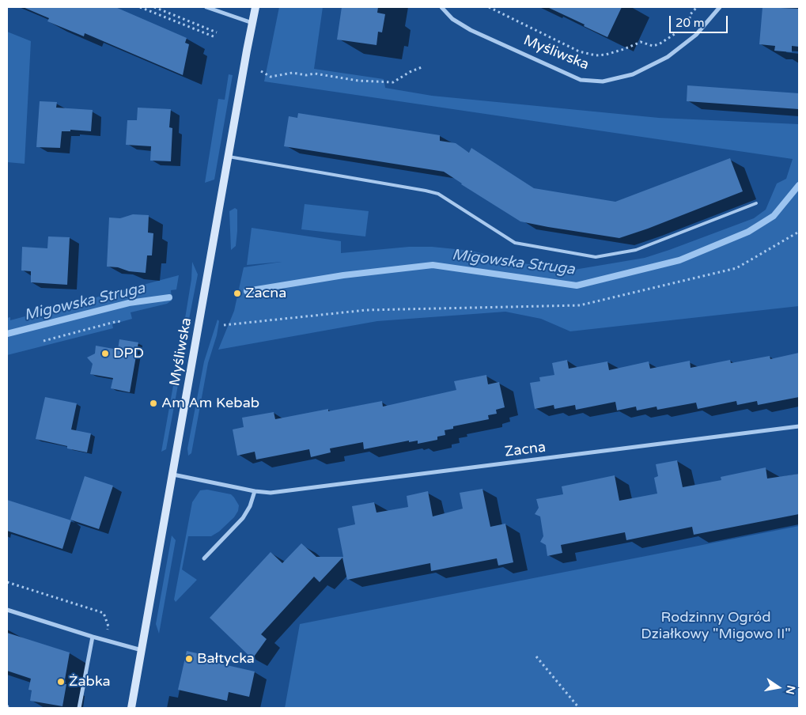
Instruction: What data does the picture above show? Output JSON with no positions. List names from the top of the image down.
{
  "streets": {
    "street": ["Myśliwska", "Zacna"]
  },
  "crossings": [
    ["Myśliwska", "Zacna"]
  ],
  "water": ["Migowska Struga"],
  "parks": ["Rodzinny Ogród Działkowy \"Migowo II\""],
  "places": [
    "Zacna",
    "DPD",
    "Am Am Kebab",
    "Bałtycka",
    "Żabka"
  ],
  "scale_bar": "20 m",
  "north": "right"
}
